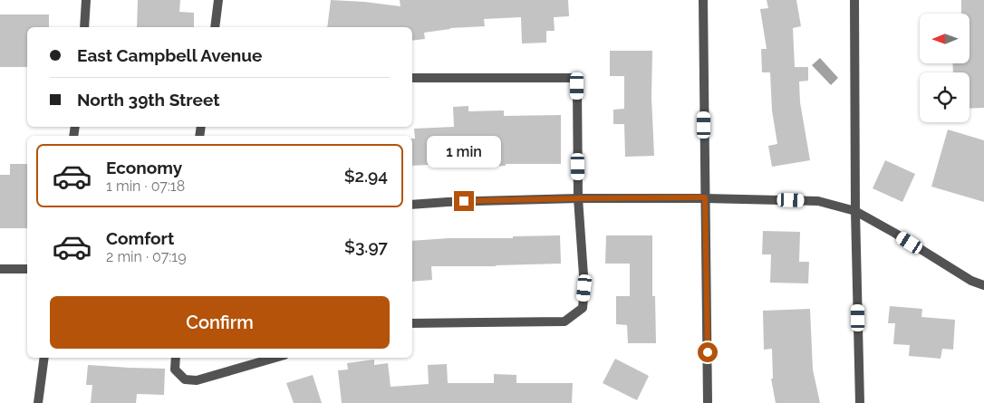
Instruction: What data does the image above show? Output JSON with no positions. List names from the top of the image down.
{
  "north": "left",
  "page": {
    "banner": ["East Campbell Avenue", "North 39th Street"],
    "bubble": "1 min",
    "list": [
      {
        "name": "Economy",
        "note": "1 min · 07:18",
        "value": "$2.94"
      },
      {
        "name": "Comfort",
        "note": "2 min · 07:19",
        "value": "$3.97"
      }
    ],
    "buttons": "Confirm"
  }
}
